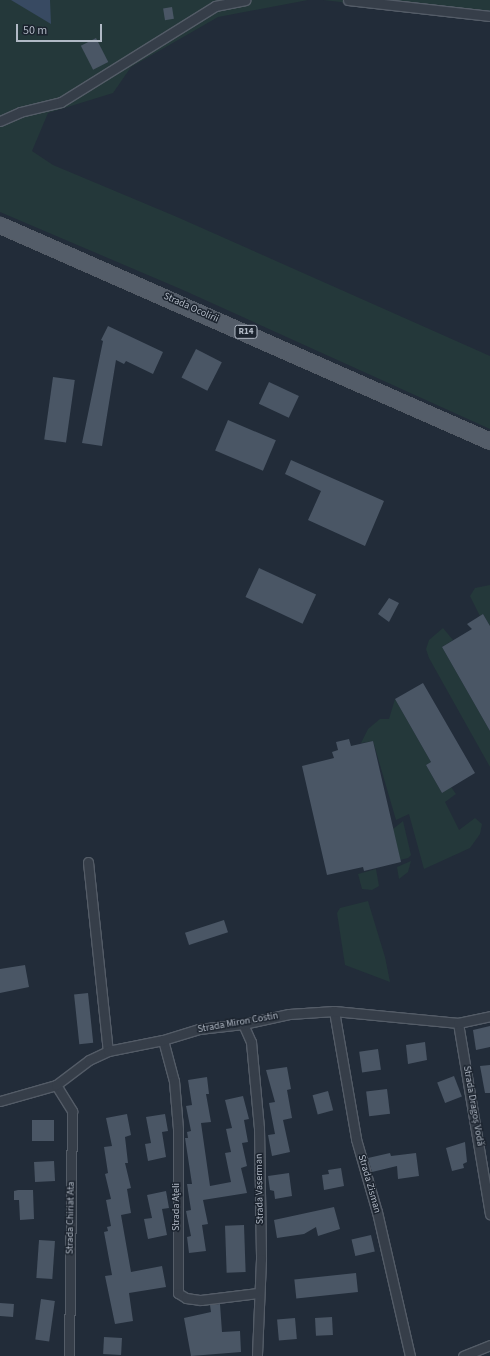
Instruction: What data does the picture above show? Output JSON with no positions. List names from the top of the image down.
{
  "streets": {
    "main road": ["Strada Ocolirii", "R14"],
    "street": [
      "Strada Miron Costin",
      "Strada Dragoș Vodă",
      "Strada Zisman",
      "Strada Vaserman",
      "Strada Ațeli",
      "Strada Chiriat Ata"
    ]
  },
  "crossings": [
    ["Strada Miron Costin", "Strada Dragoș Vodă"],
    ["Strada Miron Costin", "Strada Zisman"],
    ["Strada Miron Costin", "Strada Vaserman"],
    ["Strada Miron Costin", "Strada Ațeli"],
    ["Strada Miron Costin", "Strada Chiriat Ata"],
    ["Strada Vaserman", "Strada Ațeli"]
  ],
  "scale_bar": "50 m"
}
